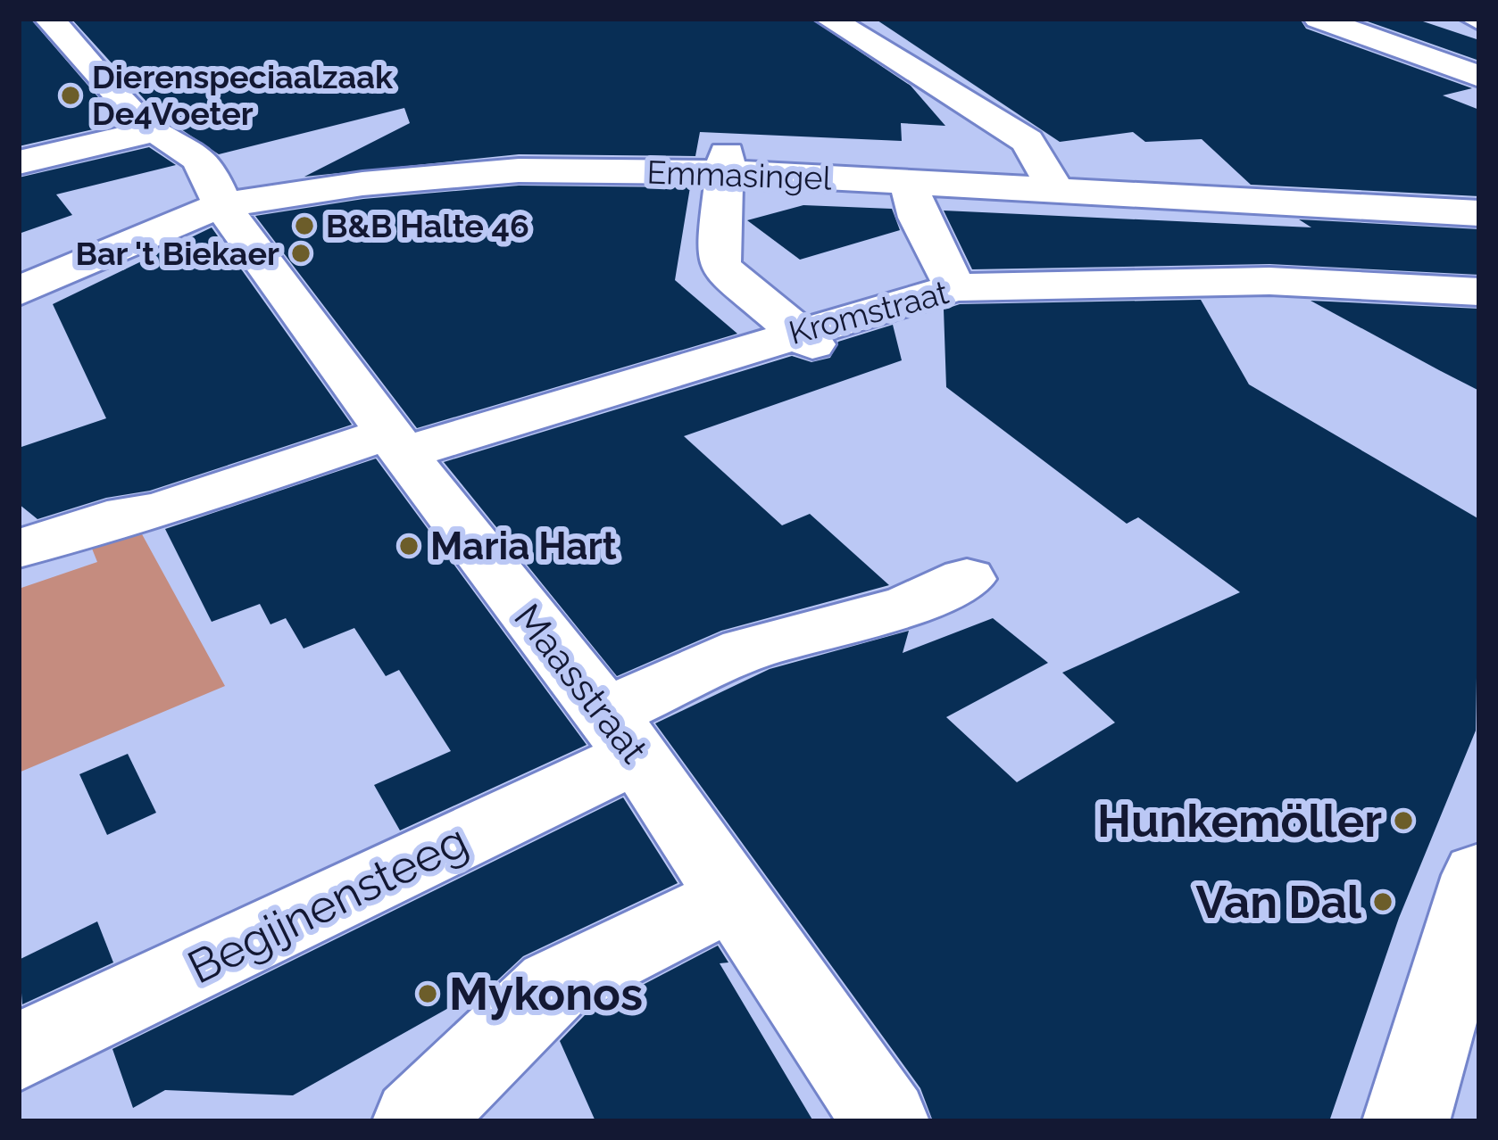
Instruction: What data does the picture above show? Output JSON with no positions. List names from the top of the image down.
{
  "streets": {
    "street": [
      "Emmasingel",
      "Kromstraat",
      "Maasstraat",
      "Begijnensteeg"
    ]
  },
  "crossings": [
    ["Emmasingel", "Maasstraat"],
    ["Kromstraat", "Maasstraat"],
    ["Maasstraat", "Begijnensteeg"]
  ],
  "places": [
    "Dierenspeciaalzaak De4Voeter",
    "B&B Halte 46",
    "Bar 't Biekaer",
    "Maria Hart",
    "Hunkemöller",
    "Van Dal",
    "Mykonos"
  ]
}
